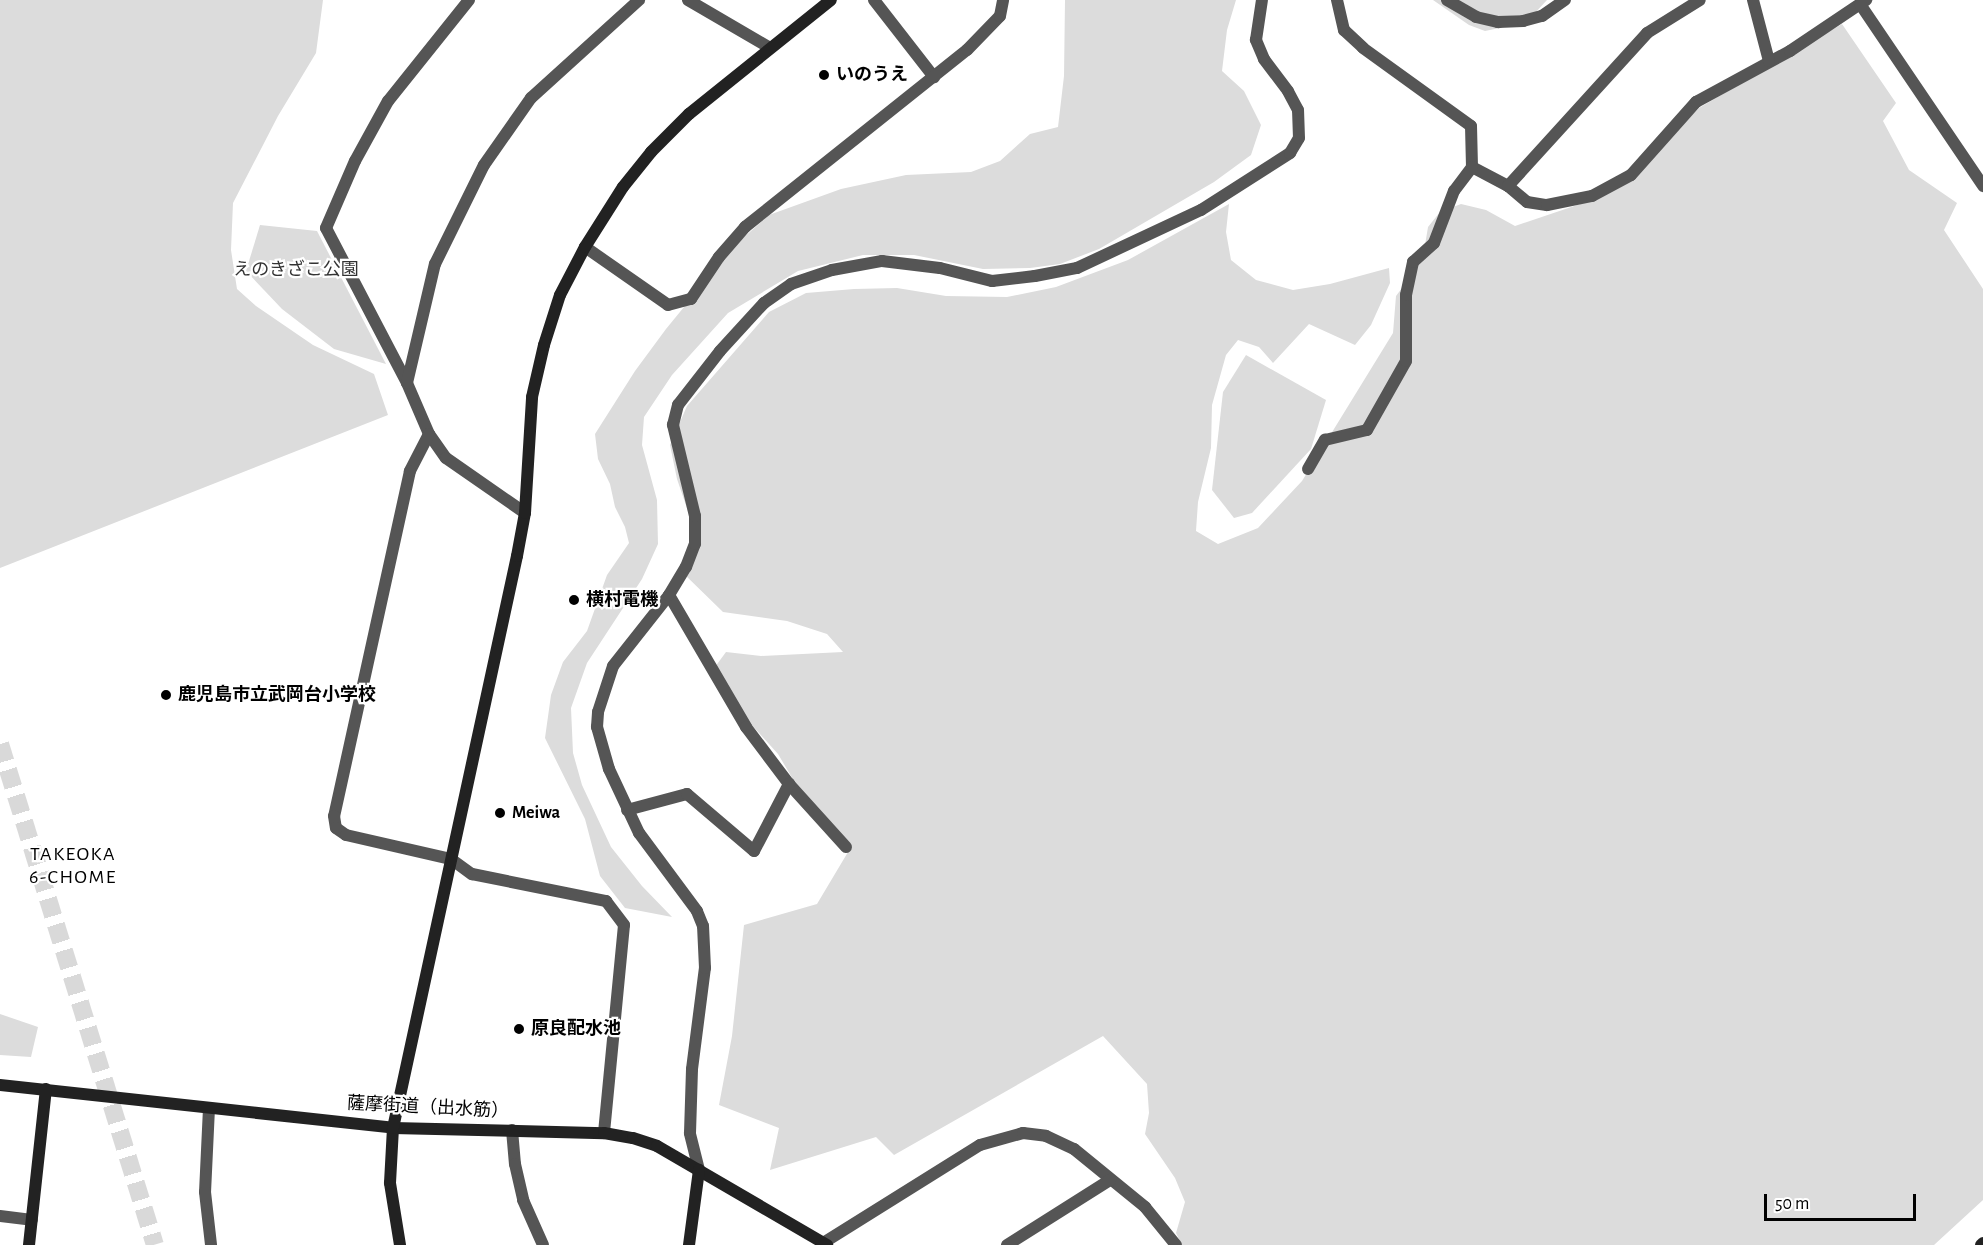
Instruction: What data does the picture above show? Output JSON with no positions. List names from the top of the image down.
{
  "streets": {
    "street": ["薩摩街道（出水筋）"]
  },
  "districts": ["TAKEOKA 6-CHOME"],
  "parks": ["えのきざこ公園"],
  "places": [
    "いのうえ",
    "横村電機",
    "鹿児島市立武岡台小学校",
    "Meiwa",
    "原良配水池"
  ],
  "scale_bar": "50 m"
}
